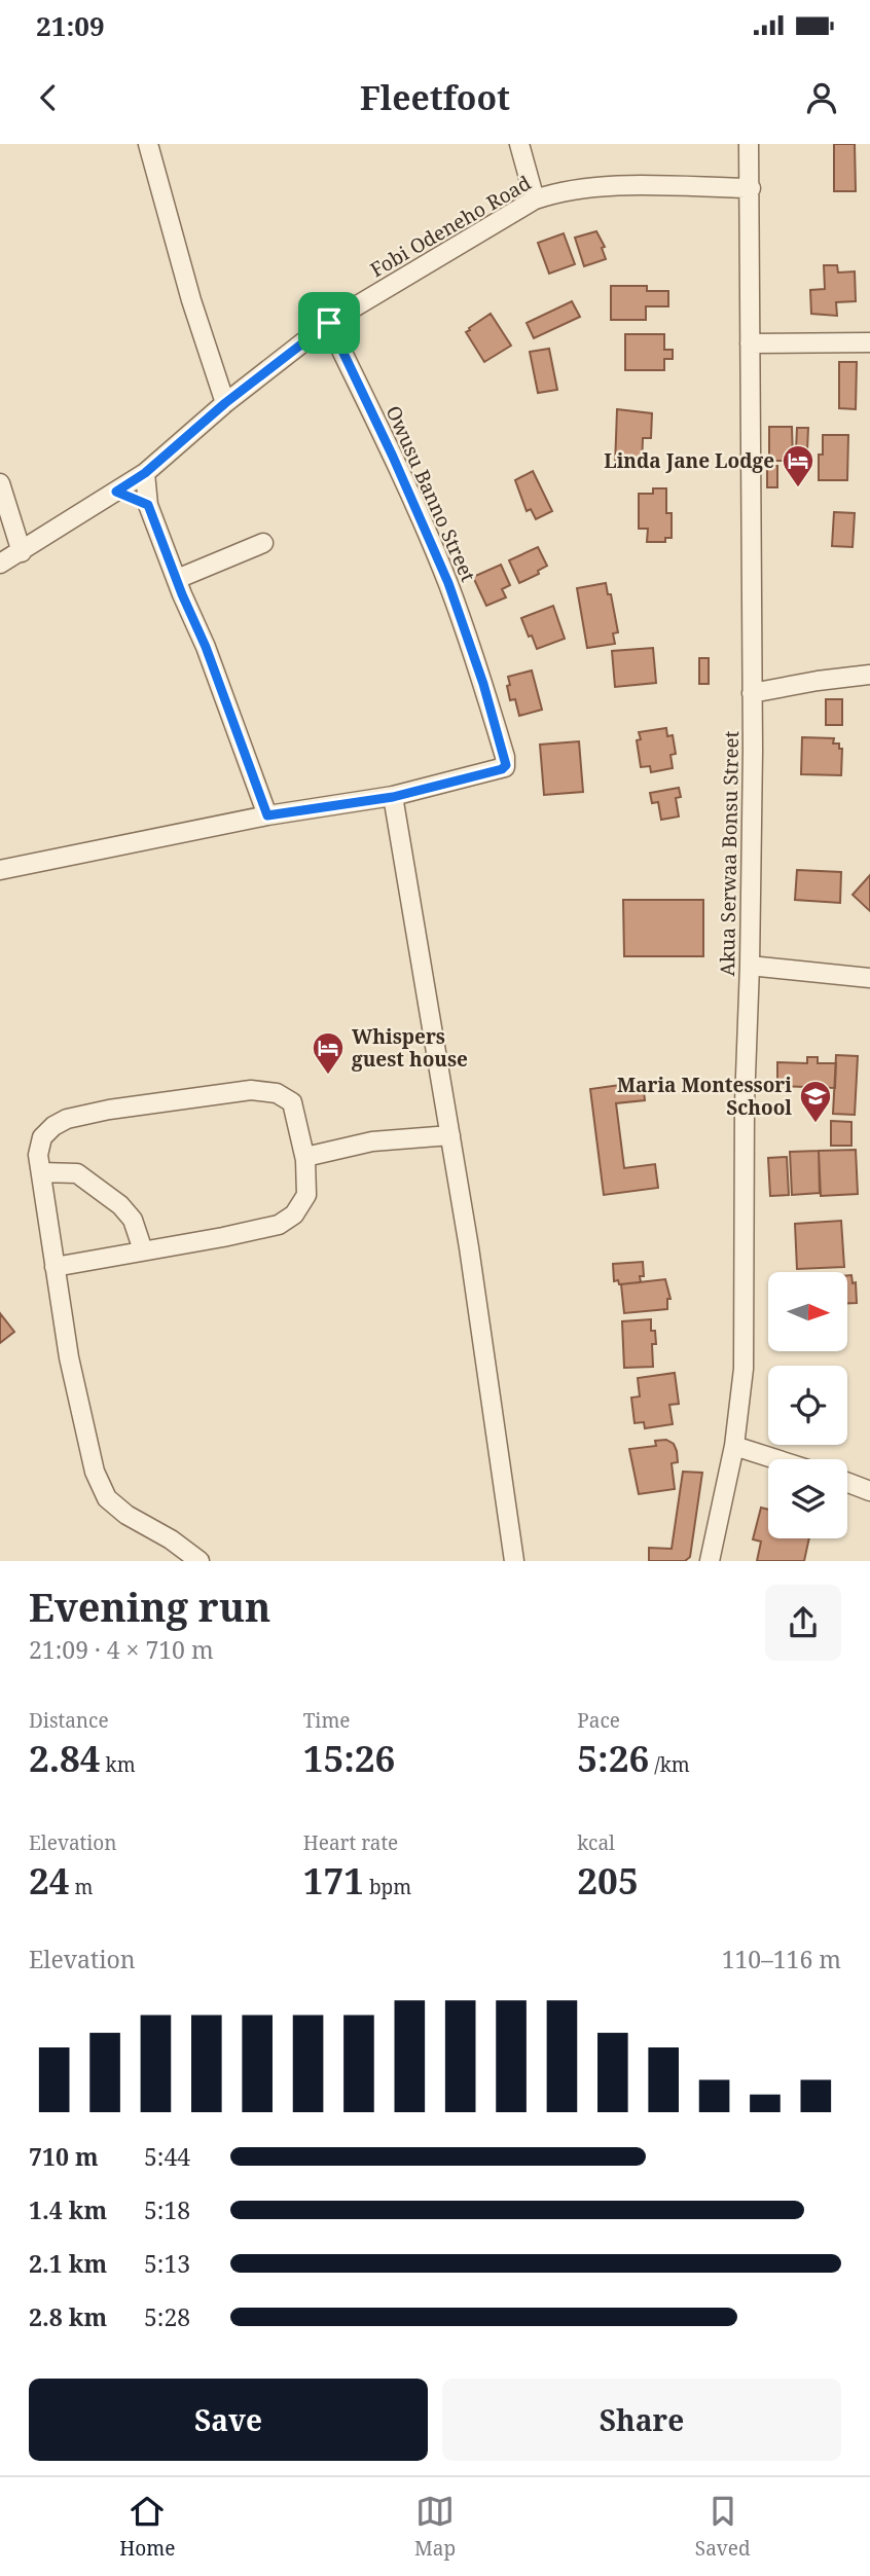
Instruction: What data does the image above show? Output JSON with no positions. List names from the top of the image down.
{
  "streets": {
    "street": ["Fobi Odeneho Road", "Owusu Banno Street", "Akua Serwaa Bonsu Street"]
  },
  "crossings": [
    ["Fobi Odeneho Road", "Owusu Banno Street"],
    ["Fobi Odeneho Road", "Akua Serwaa Bonsu Street"]
  ],
  "places": {
    "hotel": ["Linda Jane Lodge", "Whispers guest house"],
    "school or university": ["Maria Montessori School"]
  },
  "north": "right",
  "page": {
    "status": "21:09",
    "header": "Fleetfoot",
    "heading": ["Evening run", "21:09 · 4 × 710 m"],
    "stats": [
      ["Distance", "2.84 km"],
      ["Time", "15:26"],
      ["Pace", "5:26 /km"],
      ["Elevation", "24 m"],
      ["Heart rate", "171 bpm"],
      ["kcal", "205"]
    ],
    "chart": ["Elevation", "110–116 m"],
    "list": [
      {
        "name": "710 m",
        "note": "5:44"
      },
      {
        "name": "1.4 km",
        "note": "5:18"
      },
      {
        "name": "2.1 km",
        "note": "5:13"
      },
      {
        "name": "2.8 km",
        "note": "5:28"
      }
    ],
    "buttons": ["Save", "Share"],
    "tabs": ["Home", "Map", "Saved"]
  }
}
